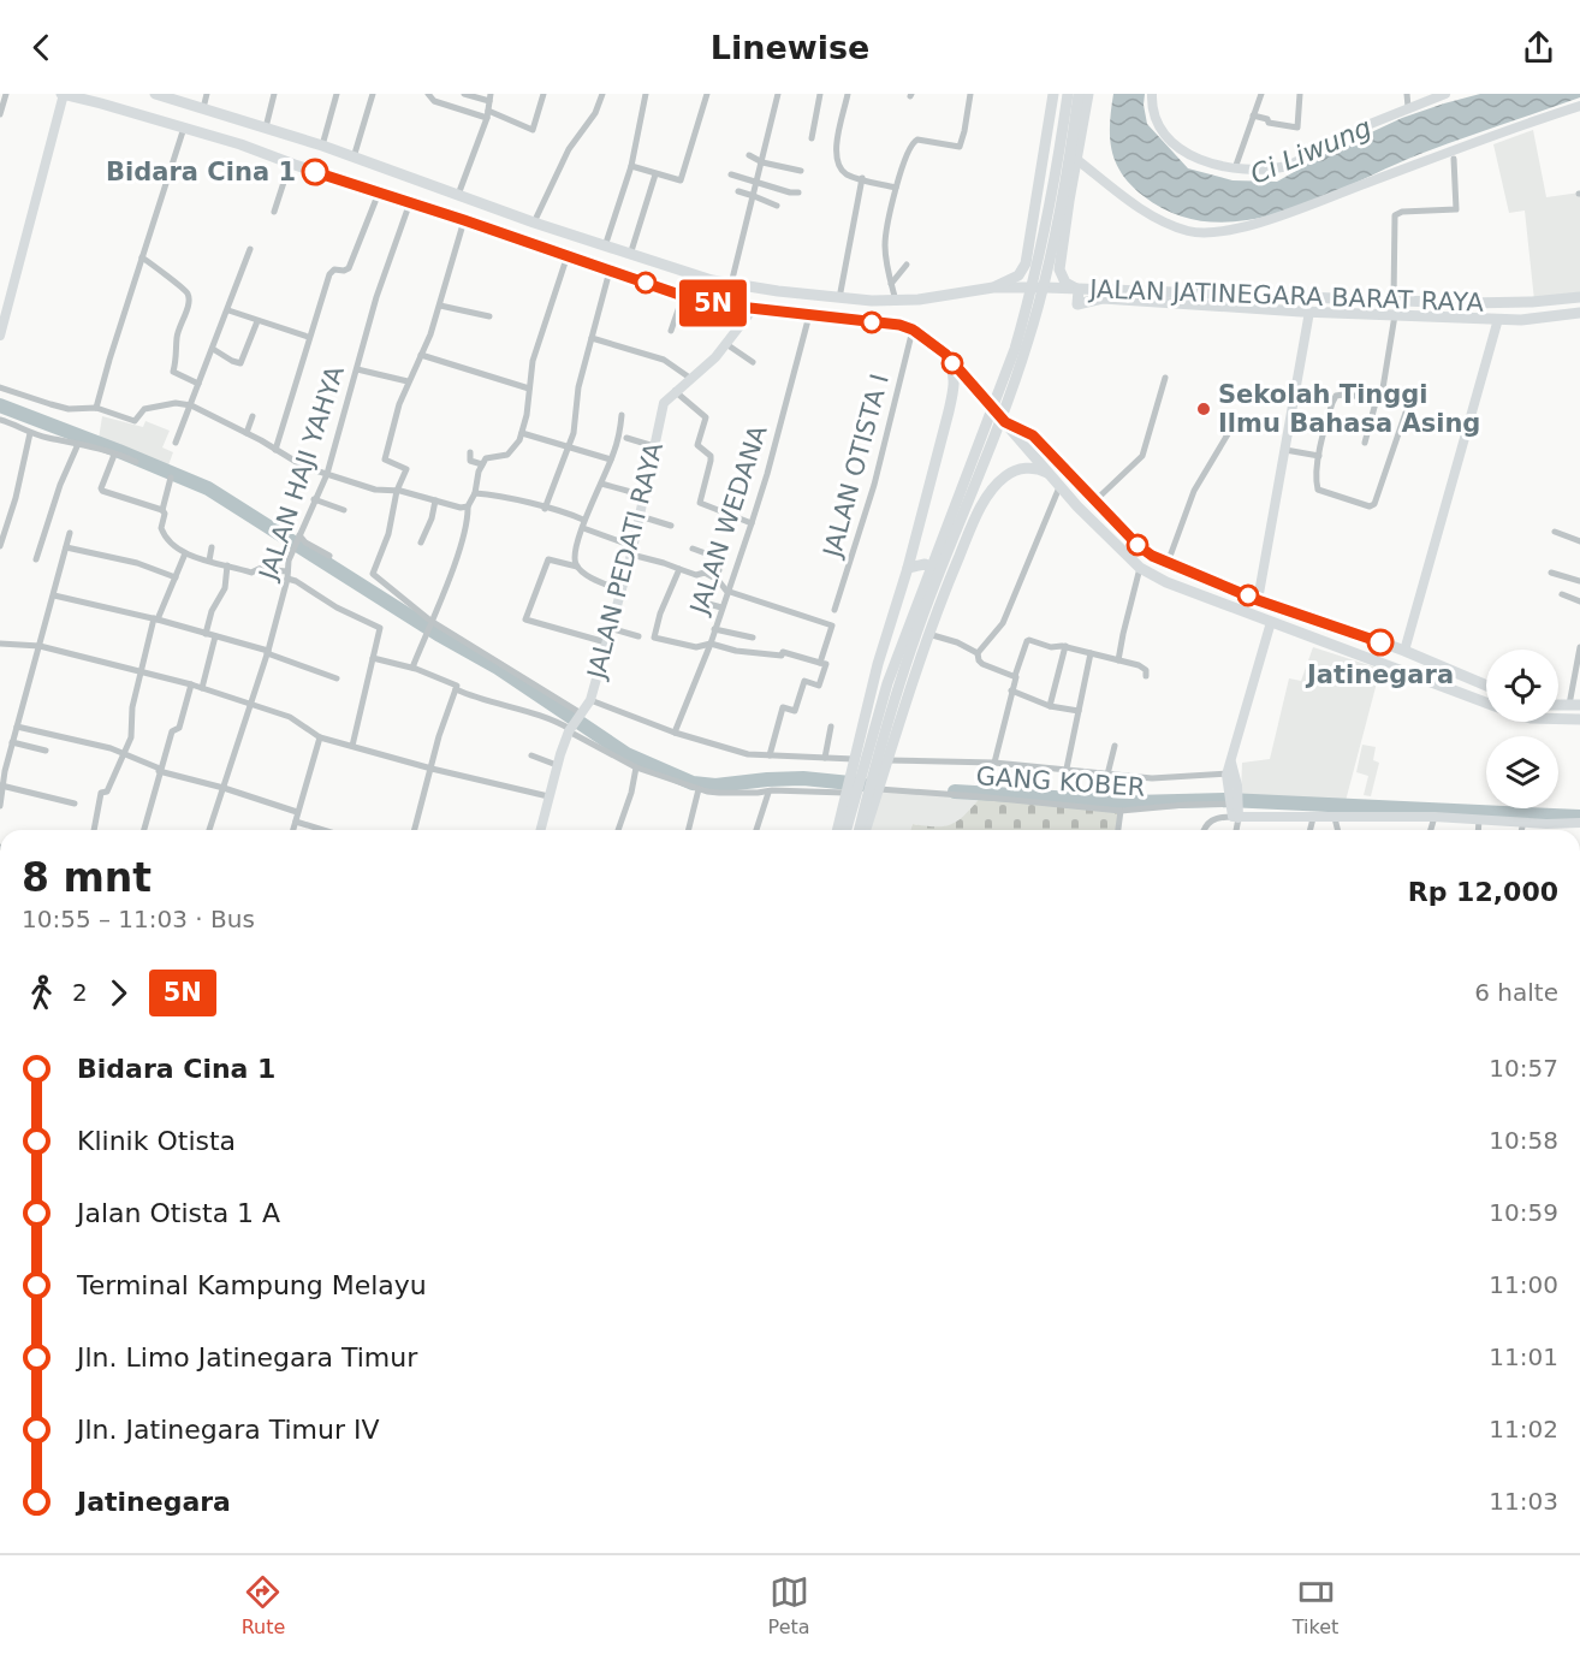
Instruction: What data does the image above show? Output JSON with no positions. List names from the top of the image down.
{
  "streets": {
    "main road": ["JALAN JATINEGARA BARAT RAYA"],
    "street": [
      "JALAN OTISTA I",
      "JALAN HAJI YAHYA",
      "JALAN WEDANA",
      "JALAN PEDATI RAYA",
      "GANG KOBER"
    ]
  },
  "water": ["Ci Liwung"],
  "places": ["Bidara Cina 1", "Sekolah Tinggi Ilmu Bahasa Asing", "Jatinegara"],
  "lines": ["bus line 5N"],
  "page": {
    "header": "Linewise",
    "on_map": "5N",
    "heading": ["8 mnt", "10:55 – 11:03 · Bus", "Rp 12,000"],
    "legs": ["2", "5N", "6 halte"],
    "list": [
      {
        "name": "Bidara Cina 1",
        "value": "10:57"
      },
      {
        "name": "Klinik Otista",
        "value": "10:58"
      },
      {
        "name": "Jalan Otista 1 A",
        "value": "10:59"
      },
      {
        "name": "Terminal Kampung Melayu",
        "value": "11:00"
      },
      {
        "name": "Jln. Limo Jatinegara Timur",
        "value": "11:01"
      },
      {
        "name": "Jln. Jatinegara Timur IV",
        "value": "11:02"
      },
      {
        "name": "Jatinegara",
        "value": "11:03"
      }
    ],
    "tabs": ["Rute", "Peta", "Tiket"]
  }
}
